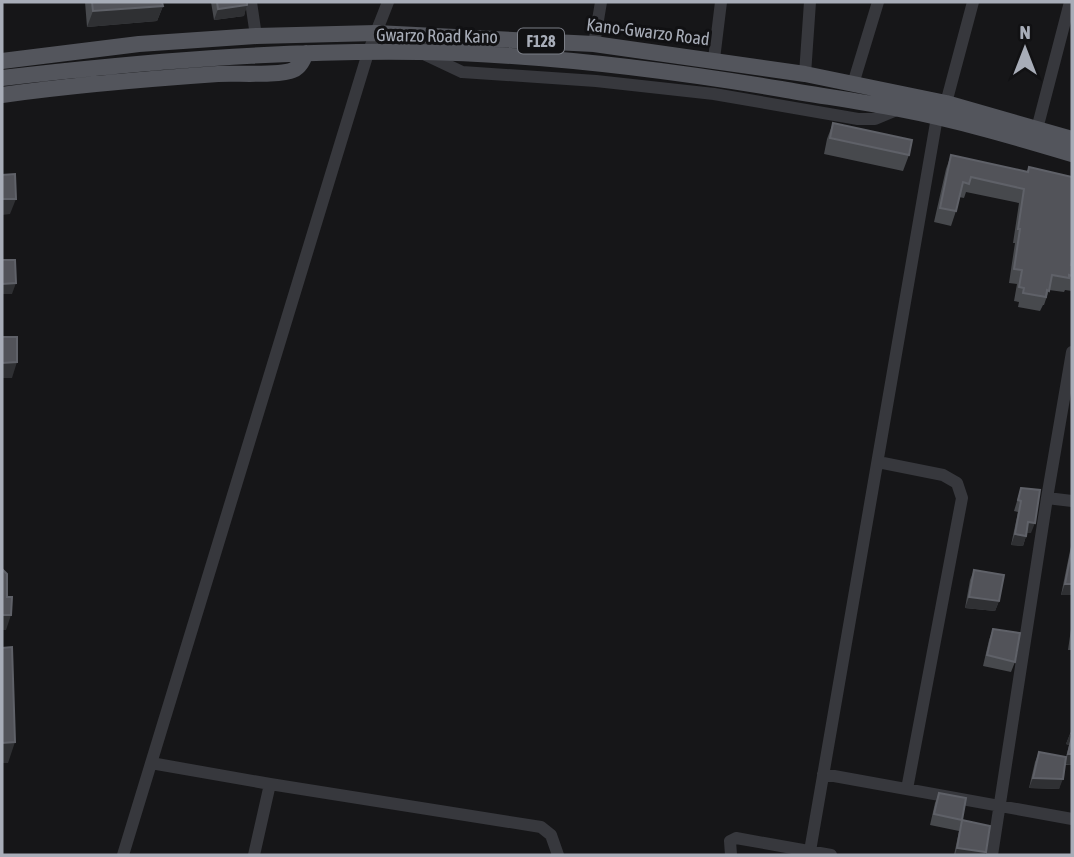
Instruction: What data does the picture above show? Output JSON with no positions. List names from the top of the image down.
{
  "streets": {
    "main road": ["Kano-Gwarzo Road", "Gwarzo Road Kano", "F128"]
  },
  "crossings": [
    ["Kano-Gwarzo Road", "Gwarzo Road Kano"]
  ],
  "north": "top"
}
